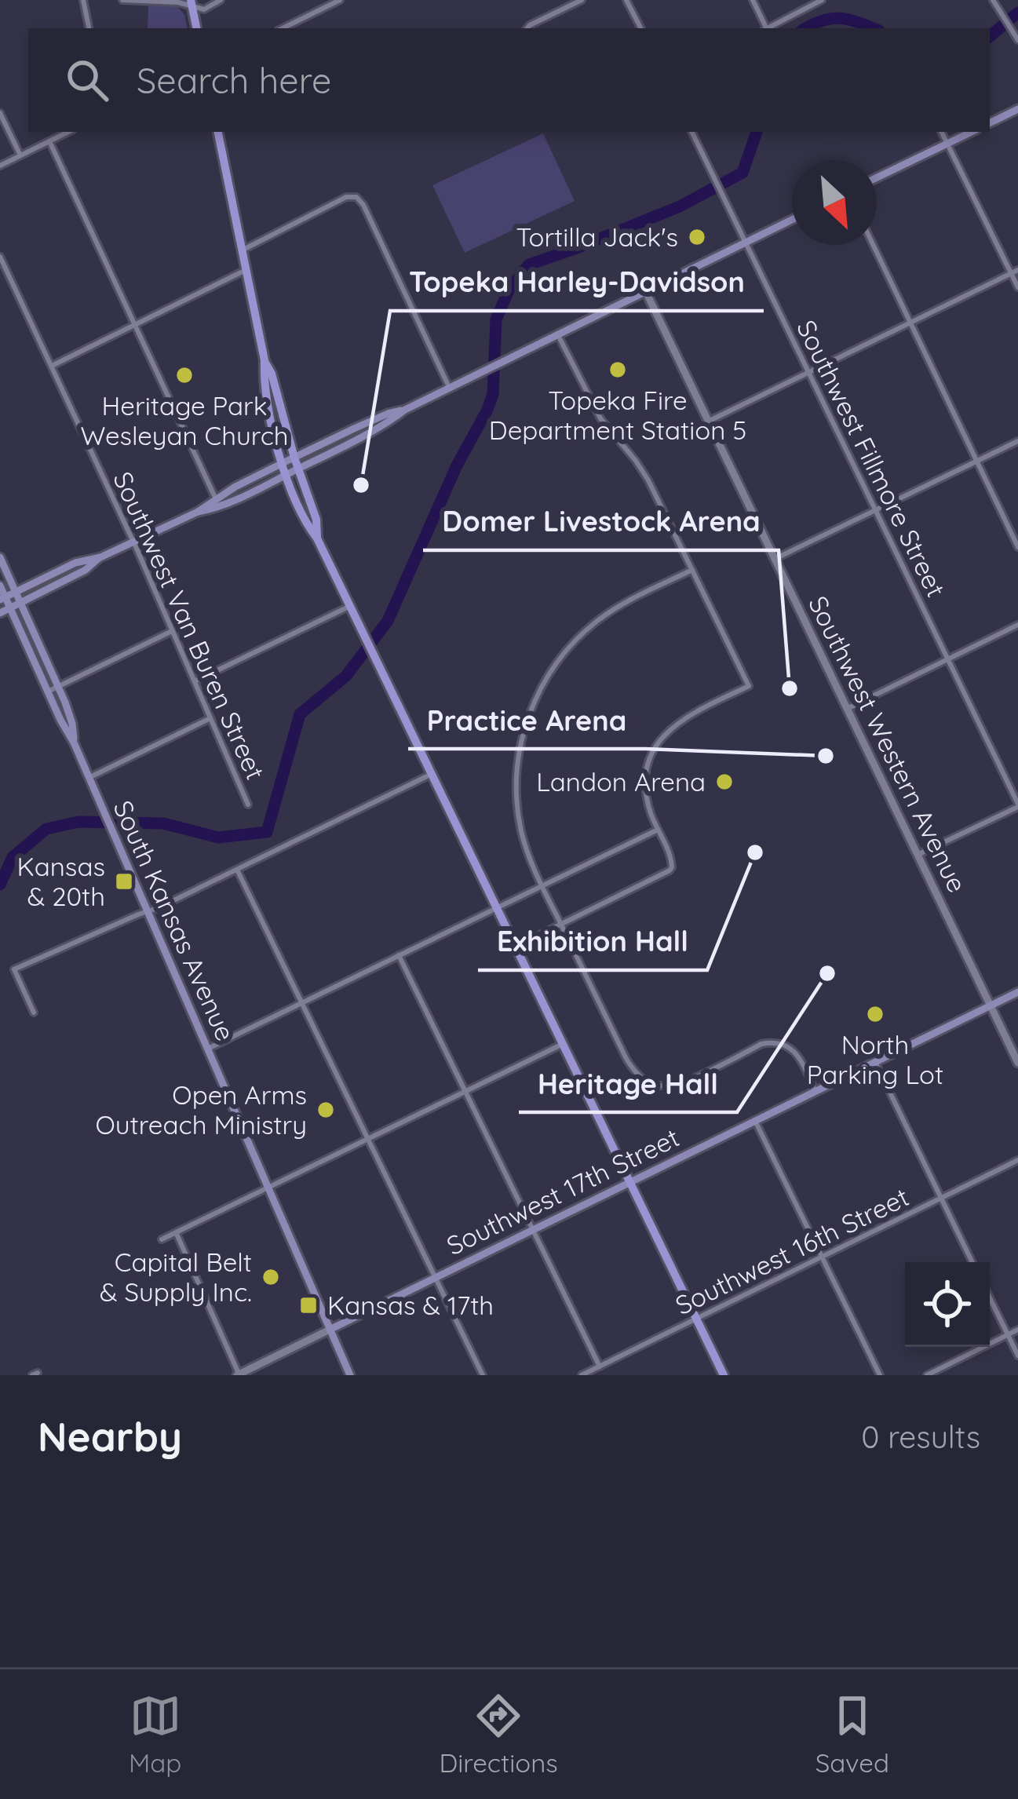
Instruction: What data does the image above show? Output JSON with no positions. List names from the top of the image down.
{
  "streets": {
    "main road": ["South Kansas Avenue", "Southwest 17th Street"],
    "street": [
      "Southwest Fillmore Street",
      "Southwest Van Buren Street",
      "Southwest Western Avenue",
      "Southwest 16th Street"
    ]
  },
  "crossings": [
    ["Southwest Western Avenue", "Southwest 17th Street"],
    ["South Kansas Avenue", "Southwest 17th Street"]
  ],
  "places": {
    "other": [
      "Tortilla Jack's",
      "Topeka Fire Department Station 5",
      "Heritage Park Wesleyan Church",
      "Topeka Harley-Davidson",
      "Domer Livestock Arena",
      "Practice Arena",
      "Landon Arena",
      "Exhibition Hall",
      "Heritage Hall",
      "North Parking Lot",
      "Open Arms Outreach Ministry",
      "Capital Belt & Supply Inc."
    ],
    "transit": ["Kansas & 20th", "Kansas & 17th"]
  },
  "north": "bottom right",
  "page": {
    "search": "Search here",
    "heading": ["Nearby", "0 results"],
    "nav": ["Map", "Directions", "Saved"]
  }
}
